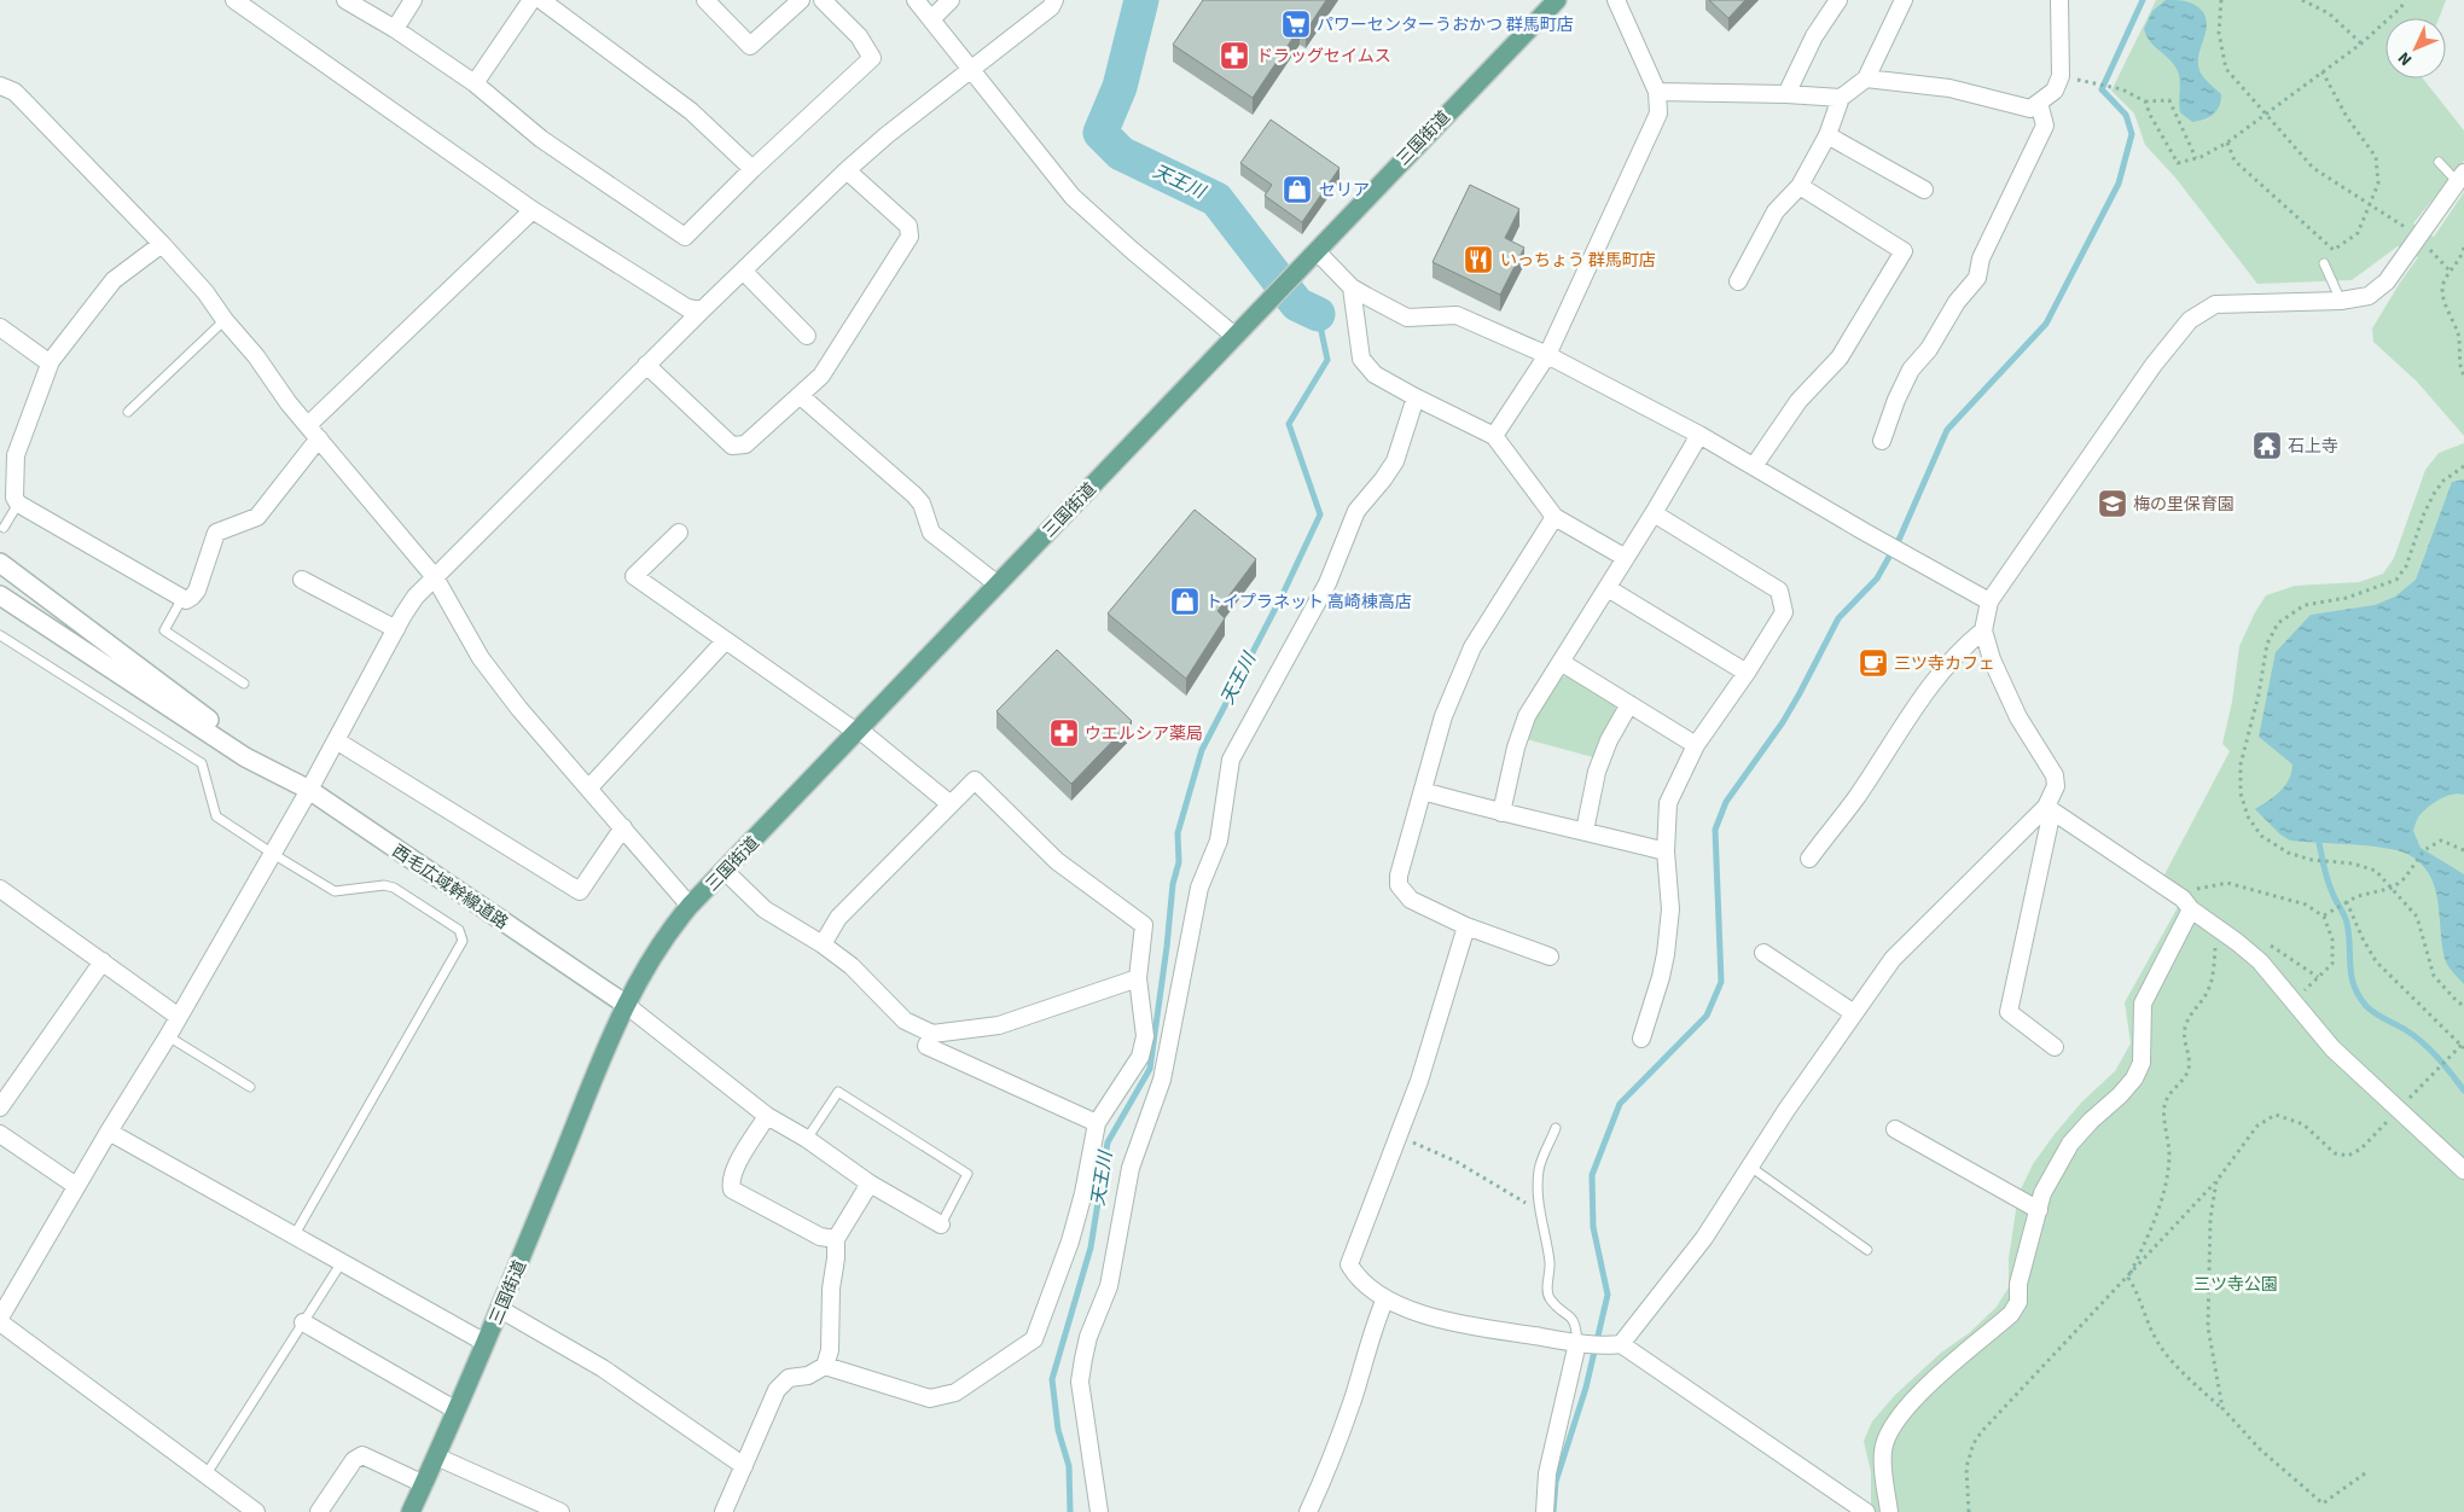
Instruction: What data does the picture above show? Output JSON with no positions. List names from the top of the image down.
{
  "streets": {
    "main road": ["三国街道"],
    "street": ["西毛広域幹線道路"]
  },
  "crossings": [
    ["三国街道", "西毛広域幹線道路"]
  ],
  "water": ["天王川"],
  "parks": ["三ツ寺公園"],
  "places": {
    "supermarket": ["パワーセンターうおかつ 群馬町店"],
    "pharmacy": ["ドラッグセイムス", "ウエルシア薬局"],
    "shop": ["セリア", "トイプラネット 高崎棟高店"],
    "restaurant": ["いっちょう 群馬町店"],
    "temple": ["石上寺"],
    "school or university": ["梅の里保育園"],
    "cafe": ["三ツ寺カフェ"]
  },
  "north": "bottom left"
}
